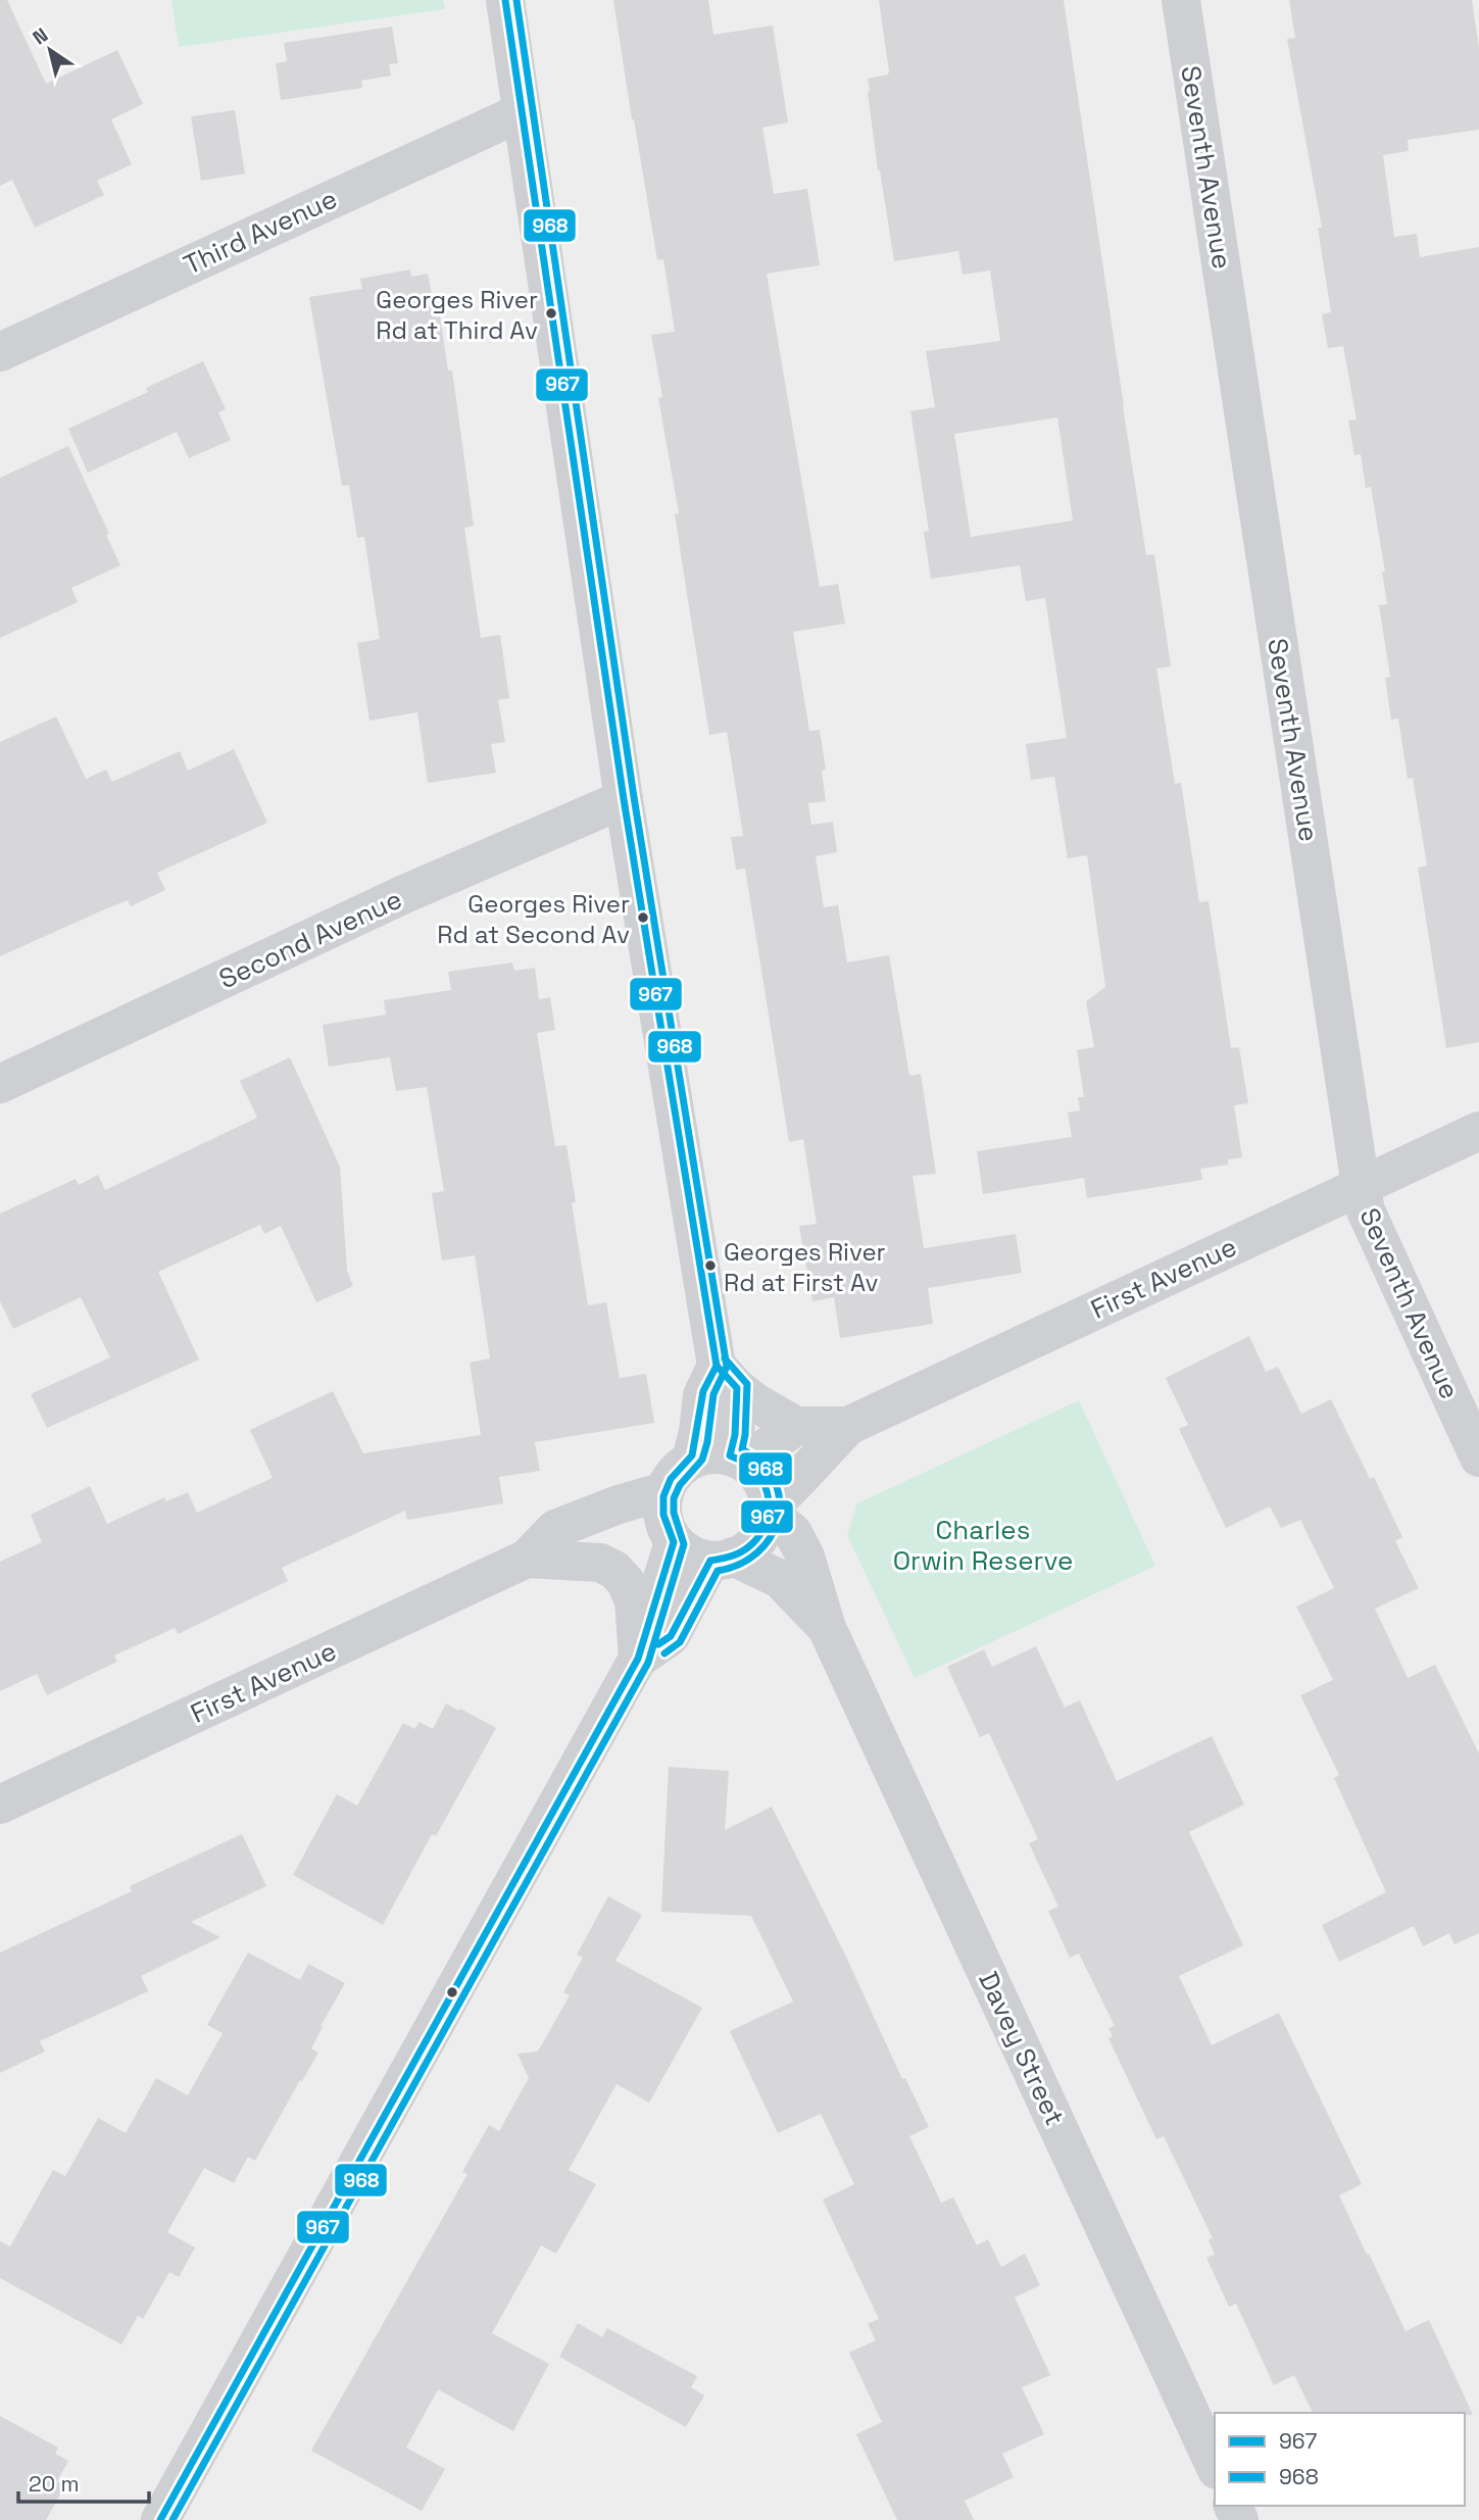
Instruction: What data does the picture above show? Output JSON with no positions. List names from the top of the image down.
{
  "streets": {
    "street": [
      "Seventh Avenue",
      "Third Avenue",
      "Second Avenue",
      "First Avenue",
      "Davey Street"
    ]
  },
  "crossings": [
    ["Seventh Avenue", "First Avenue"],
    ["First Avenue", "Davey Street"]
  ],
  "parks": ["Charles Orwin Reserve"],
  "places": ["Georges River Rd at Third Av", "Georges River Rd at Second Av", "Georges River Rd at First Av"],
  "lines": ["transit line 967", "transit line 968"],
  "legend": ["967", "968"],
  "scale_bar": "20 m",
  "north": "top left"
}
